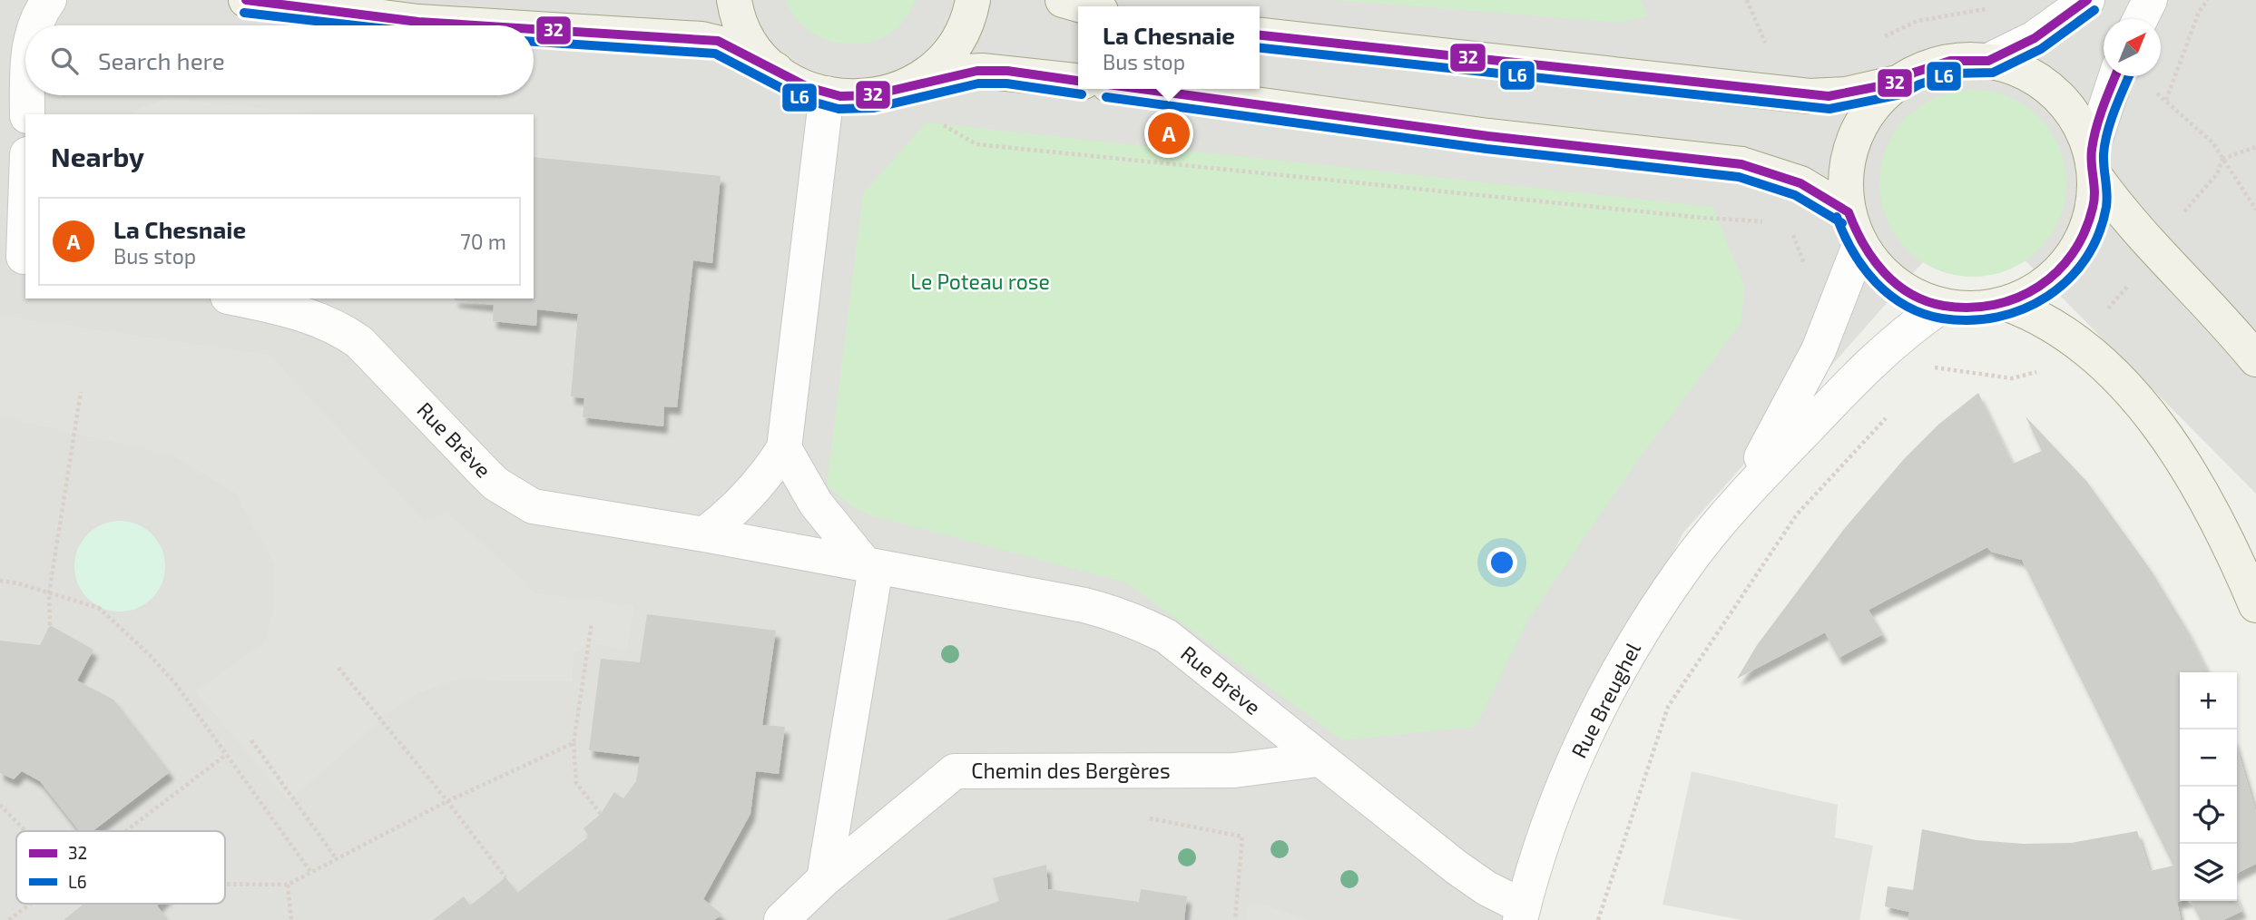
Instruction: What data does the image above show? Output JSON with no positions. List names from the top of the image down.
{
  "streets": {
    "street": ["Rue Brève", "Rue Breughel", "Chemin des Bergères"]
  },
  "crossings": [
    ["Rue Brève", "Rue Breughel"],
    ["Rue Brève", "Chemin des Bergères"]
  ],
  "parks": ["Le Poteau rose"],
  "lines": ["transit line 32", "transit line L6"],
  "legend": ["32", "L6"],
  "north": "top right",
  "page": {
    "popup": ["La Chesnaie", "Bus stop"],
    "search": "Search here",
    "pins": "A",
    "heading": "Nearby",
    "list": [
      {
        "mark": "A",
        "name": "La Chesnaie",
        "note": "Bus stop",
        "value": "70 m"
      }
    ],
    "map_buttons": ["+", "−"]
  }
}
